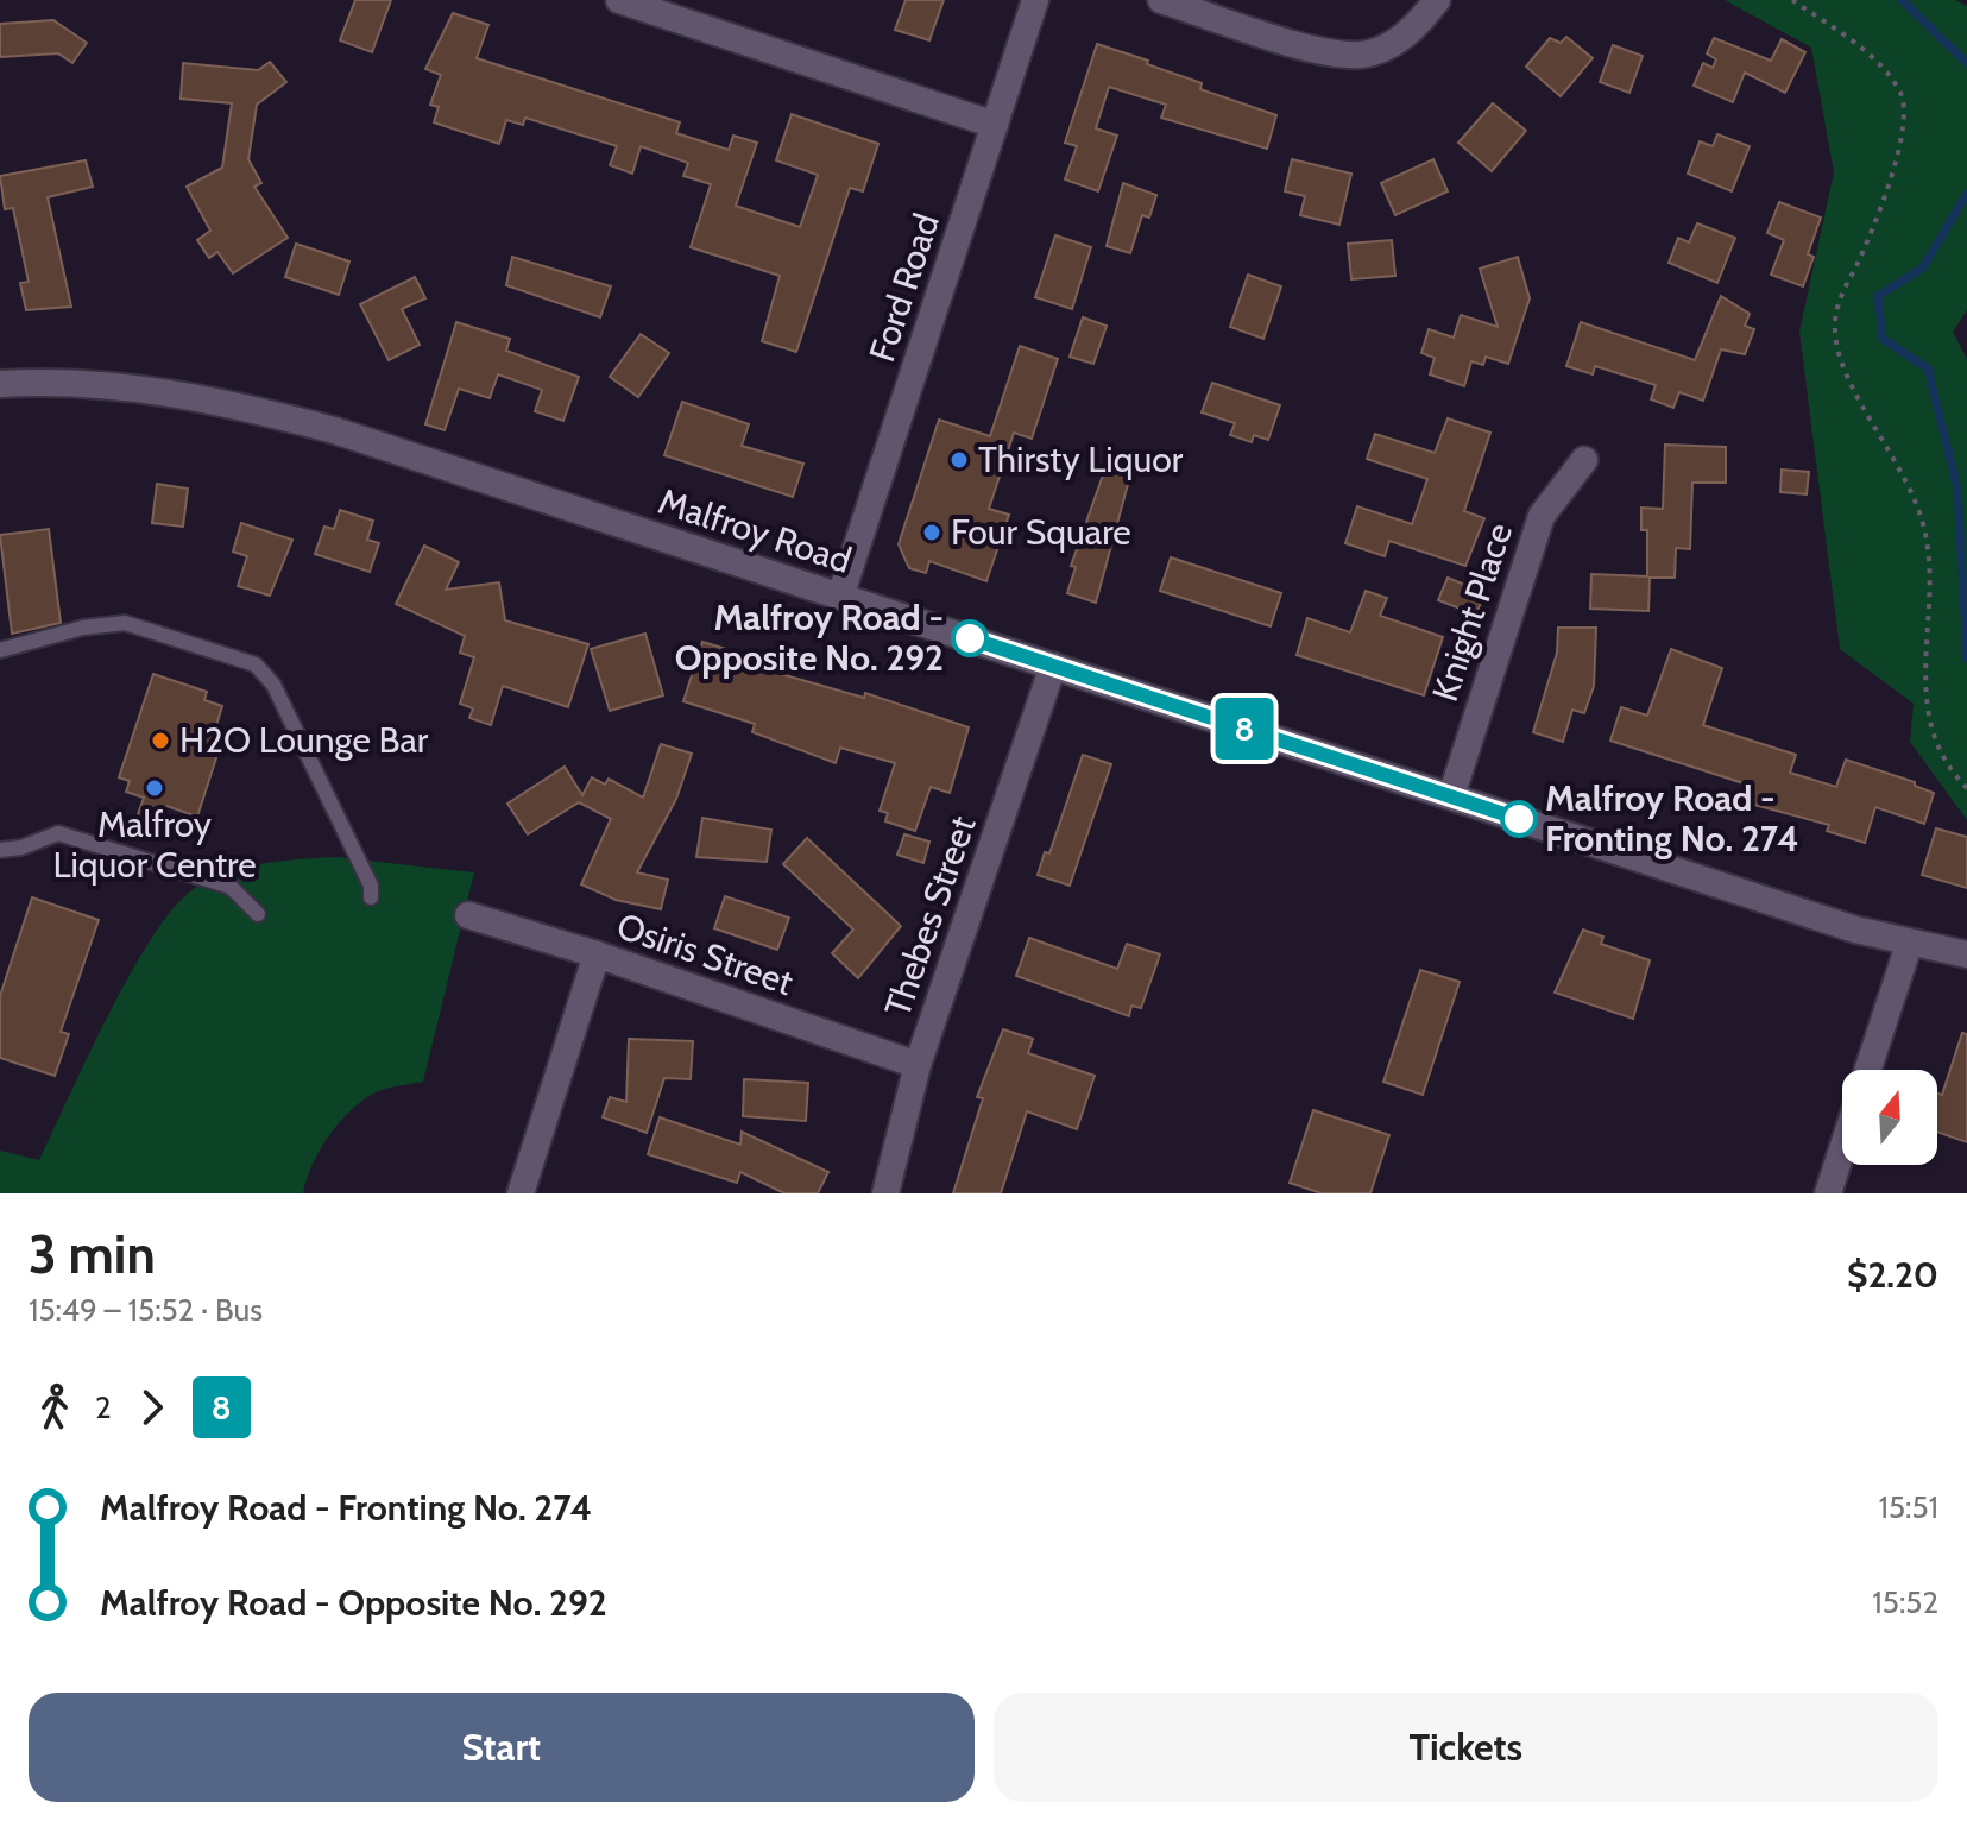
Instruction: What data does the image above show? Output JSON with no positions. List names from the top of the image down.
{
  "streets": {
    "street": [
      "Ford Road",
      "Malfroy Road",
      "Knight Place",
      "Thebes Street",
      "Osiris Street"
    ]
  },
  "crossings": [
    ["Ford Road", "Malfroy Road"],
    ["Malfroy Road", "Knight Place"],
    ["Malfroy Road", "Thebes Street"],
    ["Thebes Street", "Osiris Street"]
  ],
  "places": [
    "Thirsty Liquor",
    "Four Square",
    "Malfroy Road - Opposite No. 292",
    "H2O Lounge Bar",
    "Malfroy Liquor Centre",
    "Malfroy Road - Fronting No. 274"
  ],
  "lines": ["bus line 8"],
  "north": "top",
  "page": {
    "on_map": "8",
    "heading": ["3 min", "15:49 – 15:52 · Bus", "$2.20"],
    "legs": ["2", "8"],
    "list": [
      {
        "name": "Malfroy Road - Fronting No. 274",
        "value": "15:51"
      },
      {
        "name": "Malfroy Road - Opposite No. 292",
        "value": "15:52"
      }
    ],
    "buttons": ["Start", "Tickets"]
  }
}
